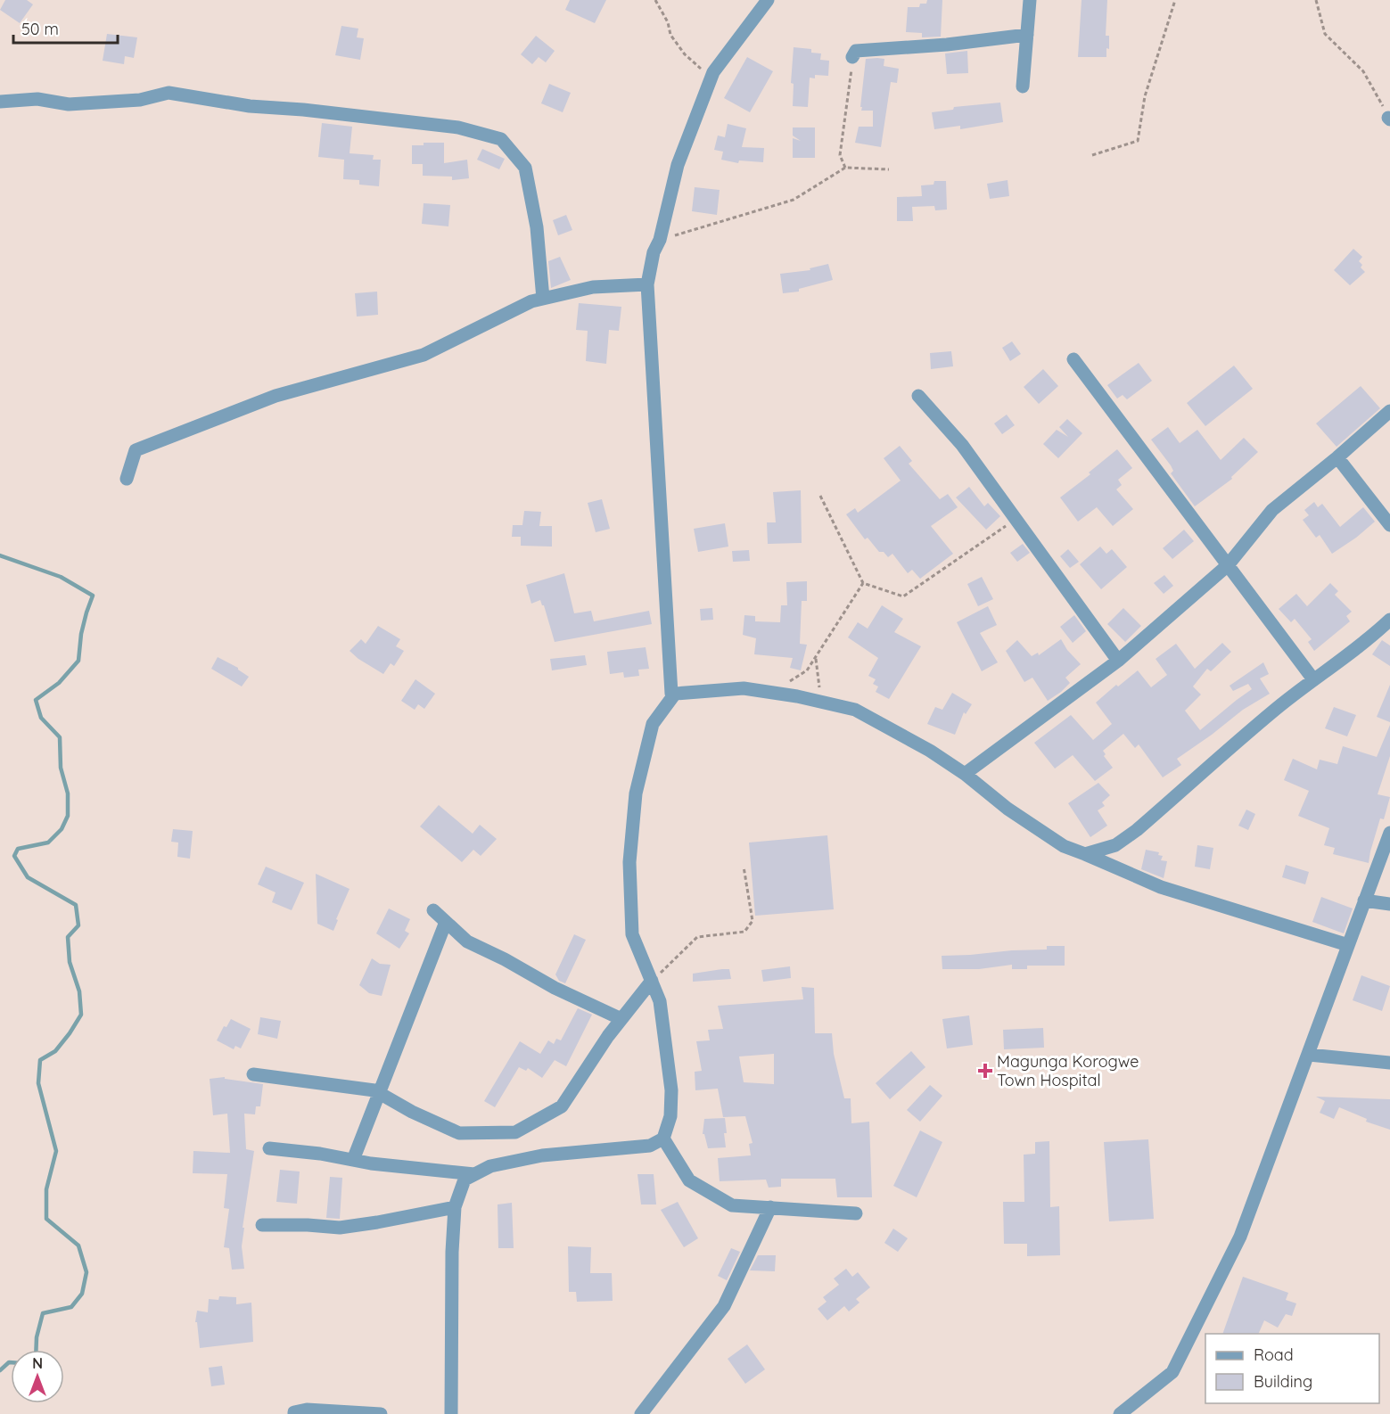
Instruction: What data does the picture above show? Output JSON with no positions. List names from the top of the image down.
{
  "places": {
    "health": ["Magunga Korogwe Town Hospital"]
  },
  "legend": ["Road", "Building"],
  "scale_bar": "50 m",
  "north": "top"
}
